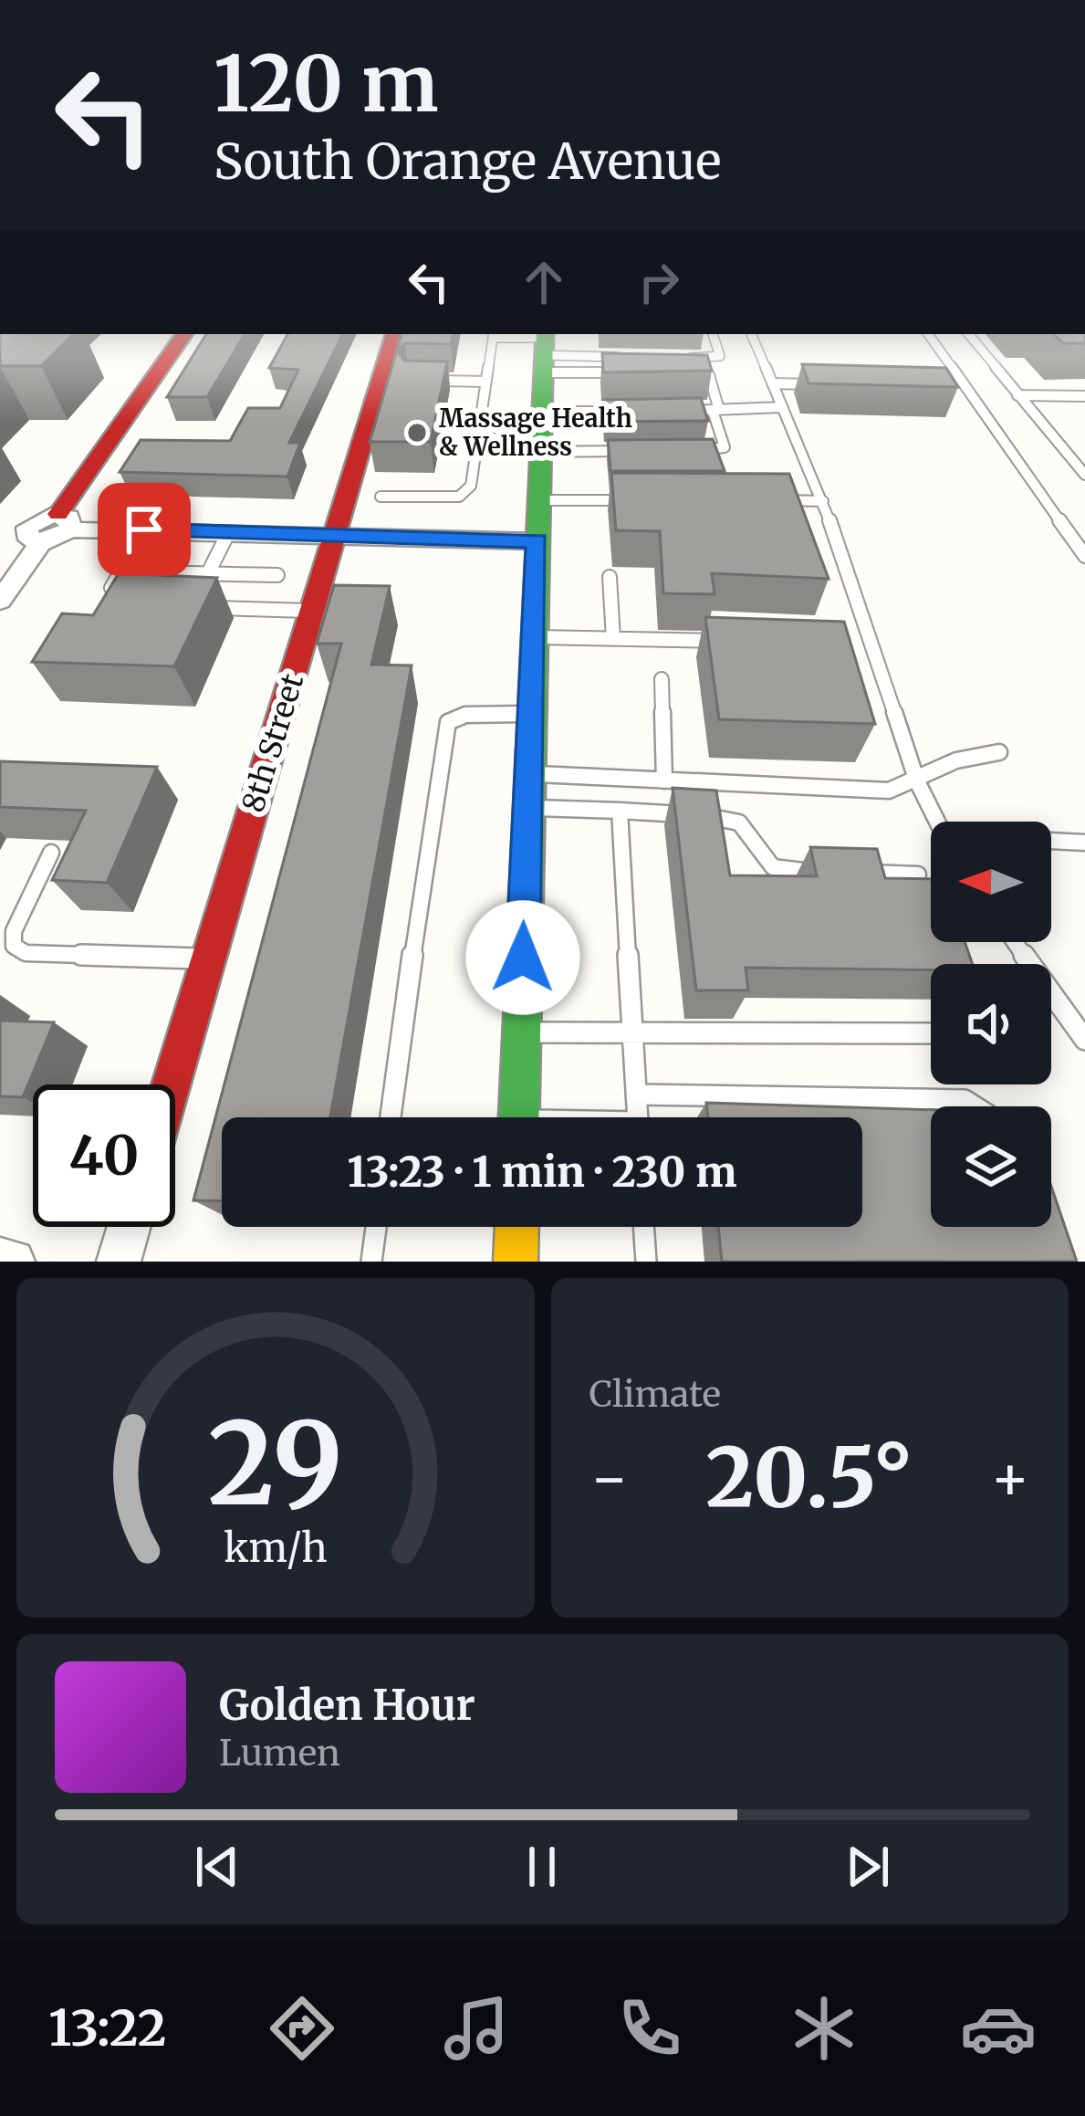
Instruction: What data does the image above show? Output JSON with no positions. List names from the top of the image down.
{
  "streets": {
    "street": ["8th Street"]
  },
  "places": ["Massage Health & Wellness"],
  "north": "left",
  "page": {
    "turn": ["120 m", "South Orange Avenue"],
    "limit": "40",
    "trip": "13:23 · 1 min · 230 m",
    "tile": "Climate",
    "heat": ["−", "20.5°", "+"],
    "song": ["Golden Hour", "Lumen"],
    "tabs": "13:22",
    "gauge": ["29", "km/h"]
  }
}
